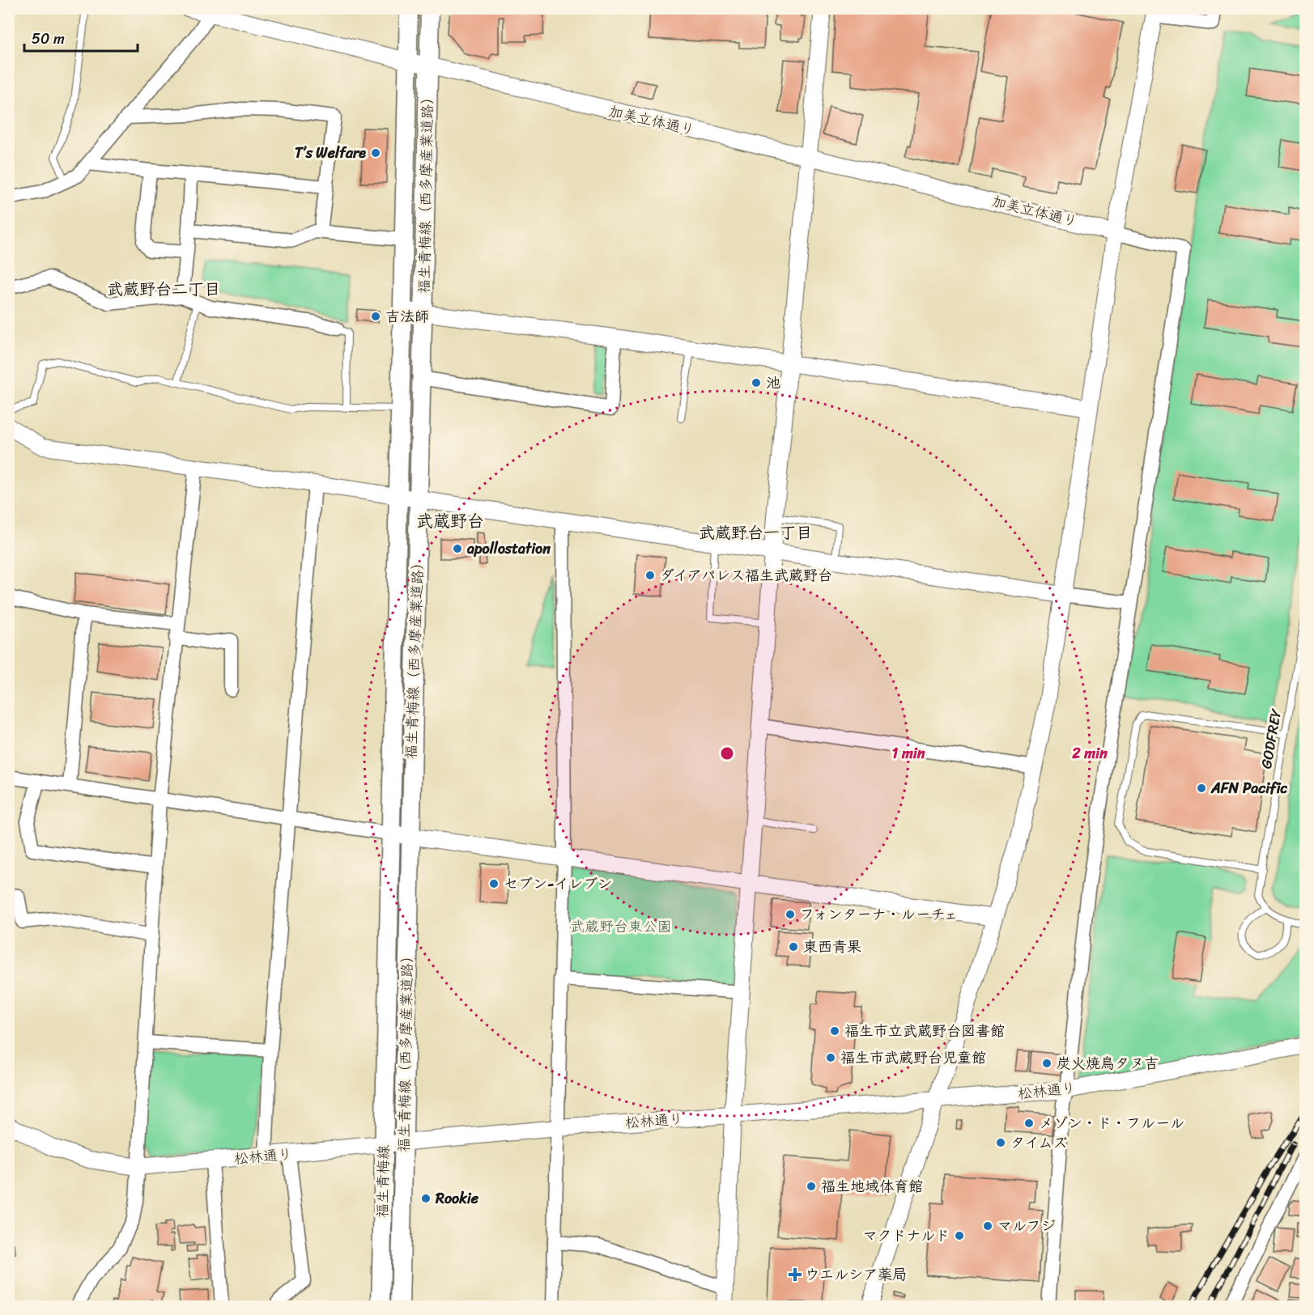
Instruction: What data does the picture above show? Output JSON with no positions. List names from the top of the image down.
{
  "streets": {
    "main road": ["福生青梅線（西多摩産業道路）", "福生青梅線"],
    "street": ["加美立体通り", "松林通り"],
    "lane": ["GODFREY"]
  },
  "crossings": [
    ["加美立体通り", "福生青梅線（西多摩産業道路）"],
    ["福生青梅線（西多摩産業道路）", "松林通り"],
    ["福生青梅線（西多摩産業道路）", "福生青梅線"],
    ["松林通り", "福生青梅線"]
  ],
  "districts": ["武蔵野台二丁目", "武蔵野台", "武蔵野台一丁目"],
  "parks": ["武蔵野台東公園"],
  "places": {
    "other": [
      "T’s Welfare",
      "吉法師",
      "池",
      "apollostation",
      "ダイアパレス福生武蔵野台",
      "AFN Pacific",
      "セブン-イレブン",
      "フォンターナ・ルーチェ",
      "東西青果",
      "福生市立武蔵野台図書館",
      "福生市武蔵野台児童館",
      "炭火焼鳥タヌ吉",
      "メゾン・ド・フルール",
      "タイムズ",
      "福生地域体育館",
      "Rookie",
      "マルフジ",
      "マクドナルド"
    ],
    "health": ["ウエルシア薬局"]
  },
  "scale_bar": "50 m",
  "rings": ["1 min", "2 min"]
}
